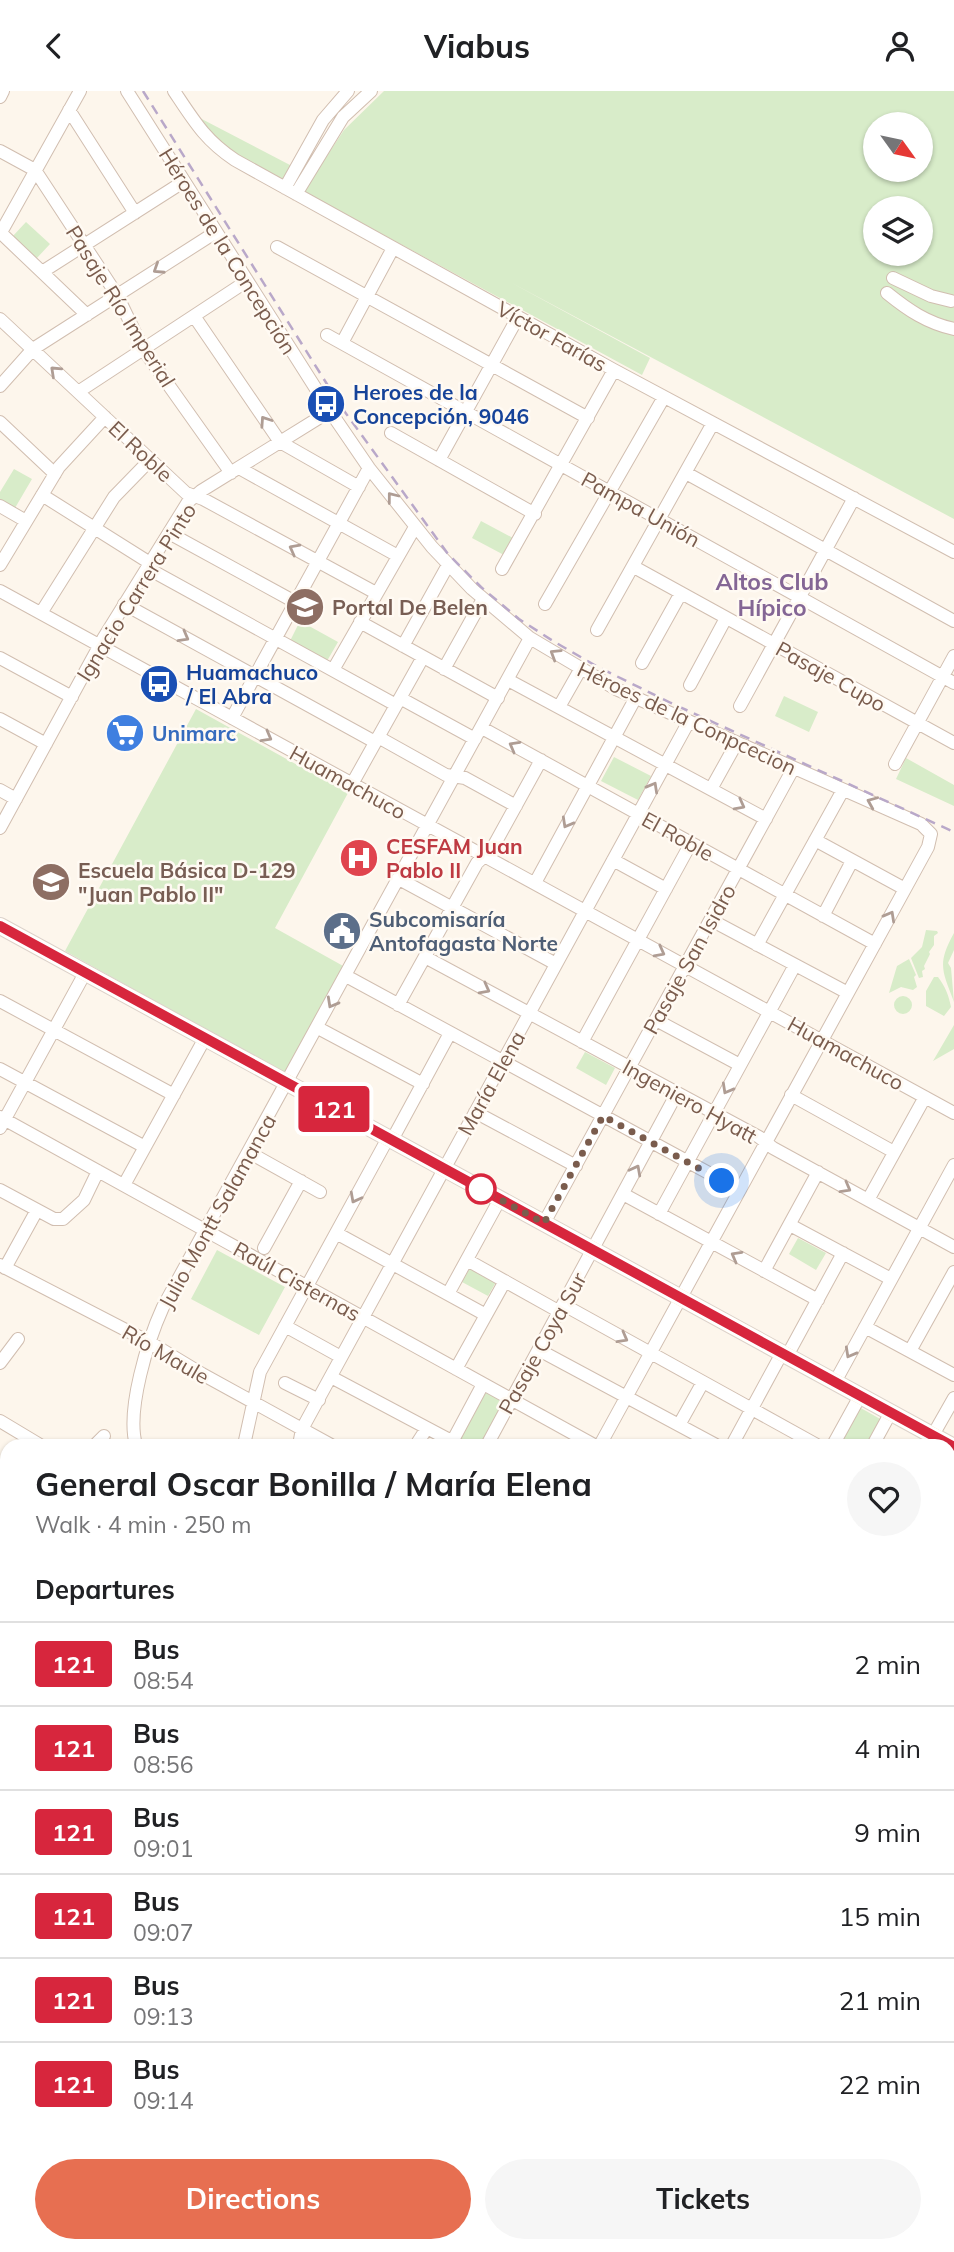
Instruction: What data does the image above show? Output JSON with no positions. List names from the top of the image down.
{
  "streets": {
    "street": [
      "Héroes de la Concepción",
      "Pasaje Río Imperial",
      "Víctor Farías",
      "El Roble",
      "Pampa Unión",
      "Ignacio Carrera Pinto",
      "Pasaje Cupo",
      "Héroes de la Conpcecion",
      "Huamachuco",
      "Pasaje San Isidro",
      "María Elena",
      "Ingeniero Hyatt",
      "Julio Montt Salamanca",
      "Raúl Cisternas",
      "Pasaje Coya Sur",
      "Río Maule"
    ]
  },
  "crossings": [
    ["Héroes de la Concepción", "Ignacio Carrera Pinto"],
    ["Héroes de la Concepción", "Héroes de la Conpcecion"],
    ["Pasaje Río Imperial", "Ignacio Carrera Pinto"],
    ["El Roble", "Ignacio Carrera Pinto"],
    ["El Roble", "Pasaje San Isidro"],
    ["El Roble", "María Elena"],
    ["El Roble", "Julio Montt Salamanca"],
    ["Ignacio Carrera Pinto", "Héroes de la Conpcecion"],
    ["Ignacio Carrera Pinto", "Huamachuco"],
    ["Héroes de la Conpcecion", "Pasaje San Isidro"],
    ["Héroes de la Conpcecion", "María Elena"],
    ["Héroes de la Conpcecion", "Julio Montt Salamanca"],
    ["Huamachuco", "Pasaje San Isidro"],
    ["Huamachuco", "María Elena"],
    ["Huamachuco", "Julio Montt Salamanca"],
    ["Pasaje San Isidro", "Ingeniero Hyatt"],
    ["María Elena", "Ingeniero Hyatt"],
    ["María Elena", "Raúl Cisternas"],
    ["María Elena", "Río Maule"],
    ["Ingeniero Hyatt", "Pasaje Coya Sur"],
    ["Julio Montt Salamanca", "Raúl Cisternas"],
    ["Julio Montt Salamanca", "Río Maule"],
    ["Raúl Cisternas", "Pasaje Coya Sur"]
  ],
  "districts": ["Altos Club Hípico"],
  "places": {
    "bus stop": ["Heroes de la Concepción, 9046", "Huamachuco / El Abra"],
    "school or university": ["Portal De Belen", "Escuela Básica D-129 \"Juan Pablo II\""],
    "supermarket": ["Unimarc"],
    "hospital": ["CESFAM Juan Pablo II"],
    "public building": ["Subcomisaría Antofagasta Norte"]
  },
  "lines": ["bus line 121"],
  "north": "bottom right",
  "page": {
    "header": "Viabus",
    "on_map": "121",
    "heading": [
      ["General Oscar Bonilla / María Elena", "Walk · 4 min · 250 m"],
      "Departures"
    ],
    "list": [
      {
        "mark": "121",
        "name": "Bus",
        "note": "08:54",
        "value": "2 min"
      },
      {
        "mark": "121",
        "name": "Bus",
        "note": "08:56",
        "value": "4 min"
      },
      {
        "mark": "121",
        "name": "Bus",
        "note": "09:01",
        "value": "9 min"
      },
      {
        "mark": "121",
        "name": "Bus",
        "note": "09:07",
        "value": "15 min"
      },
      {
        "mark": "121",
        "name": "Bus",
        "note": "09:13",
        "value": "21 min"
      },
      {
        "mark": "121",
        "name": "Bus",
        "note": "09:14",
        "value": "22 min"
      }
    ],
    "buttons": ["Directions", "Tickets"]
  }
}
